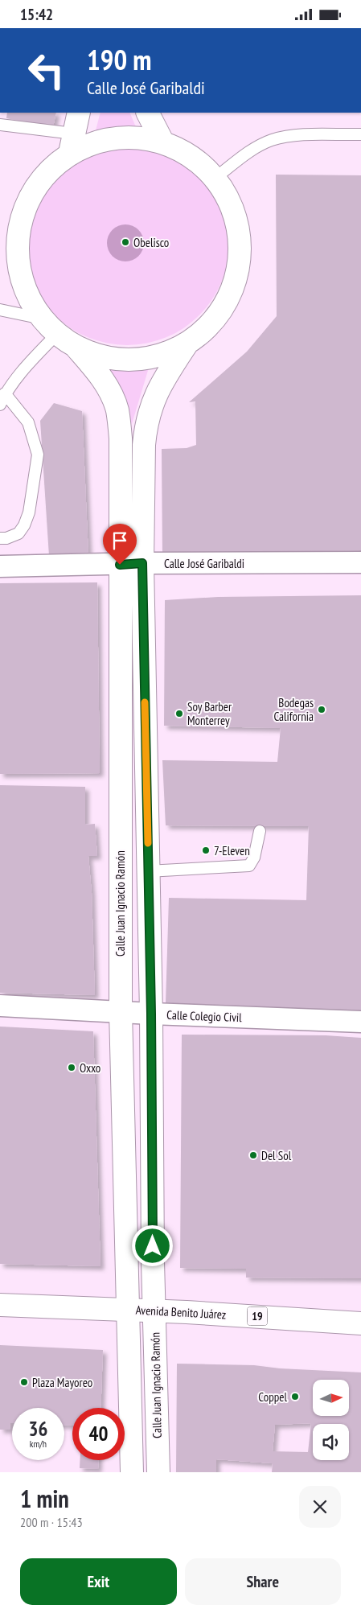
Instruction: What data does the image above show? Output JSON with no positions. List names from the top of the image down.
{
  "streets": {
    "street": [
      "Calle José Garibaldi",
      "Calle Juan Ignacio Ramón",
      "Calle Colegio Civil",
      "Avenida Benito Juárez",
      "19"
    ]
  },
  "crossings": [
    ["Calle José Garibaldi", "Calle Juan Ignacio Ramón"],
    ["Calle Juan Ignacio Ramón", "Calle Colegio Civil"],
    ["Calle Juan Ignacio Ramón", "Avenida Benito Juárez"]
  ],
  "places": [
    "Obelisco",
    "Bodegas California",
    "Soy Barber Monterrey",
    "7-Eleven",
    "Oxxo",
    "Del Sol",
    "Plaza Mayoreo",
    "Coppel"
  ],
  "north": "right",
  "page": {
    "status": "15:42",
    "turn": ["190 m", "Calle José Garibaldi"],
    "speed": "36 km/h",
    "limit": "40",
    "heading": ["1 min", "200 m · 15:43"],
    "buttons": ["Exit", "Share"]
  }
}
